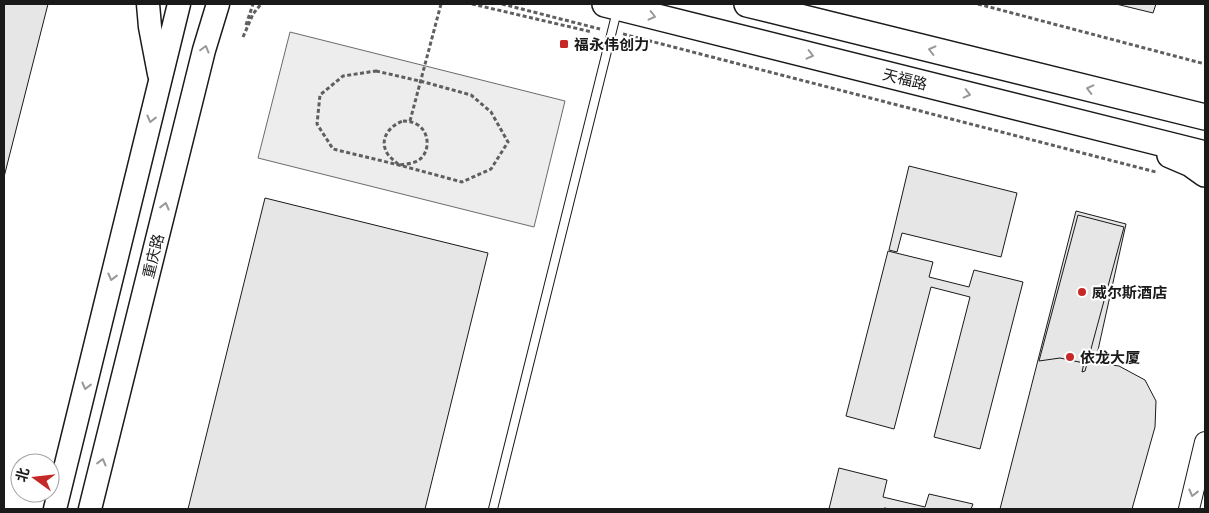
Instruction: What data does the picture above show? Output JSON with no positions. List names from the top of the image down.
{
  "streets": {
    "main road": ["天福路", "重庆路"]
  },
  "places": {
    "transit": ["福永伟创力"],
    "other": ["威尔斯酒店", "依龙大厦"]
  },
  "north": "left"
}
